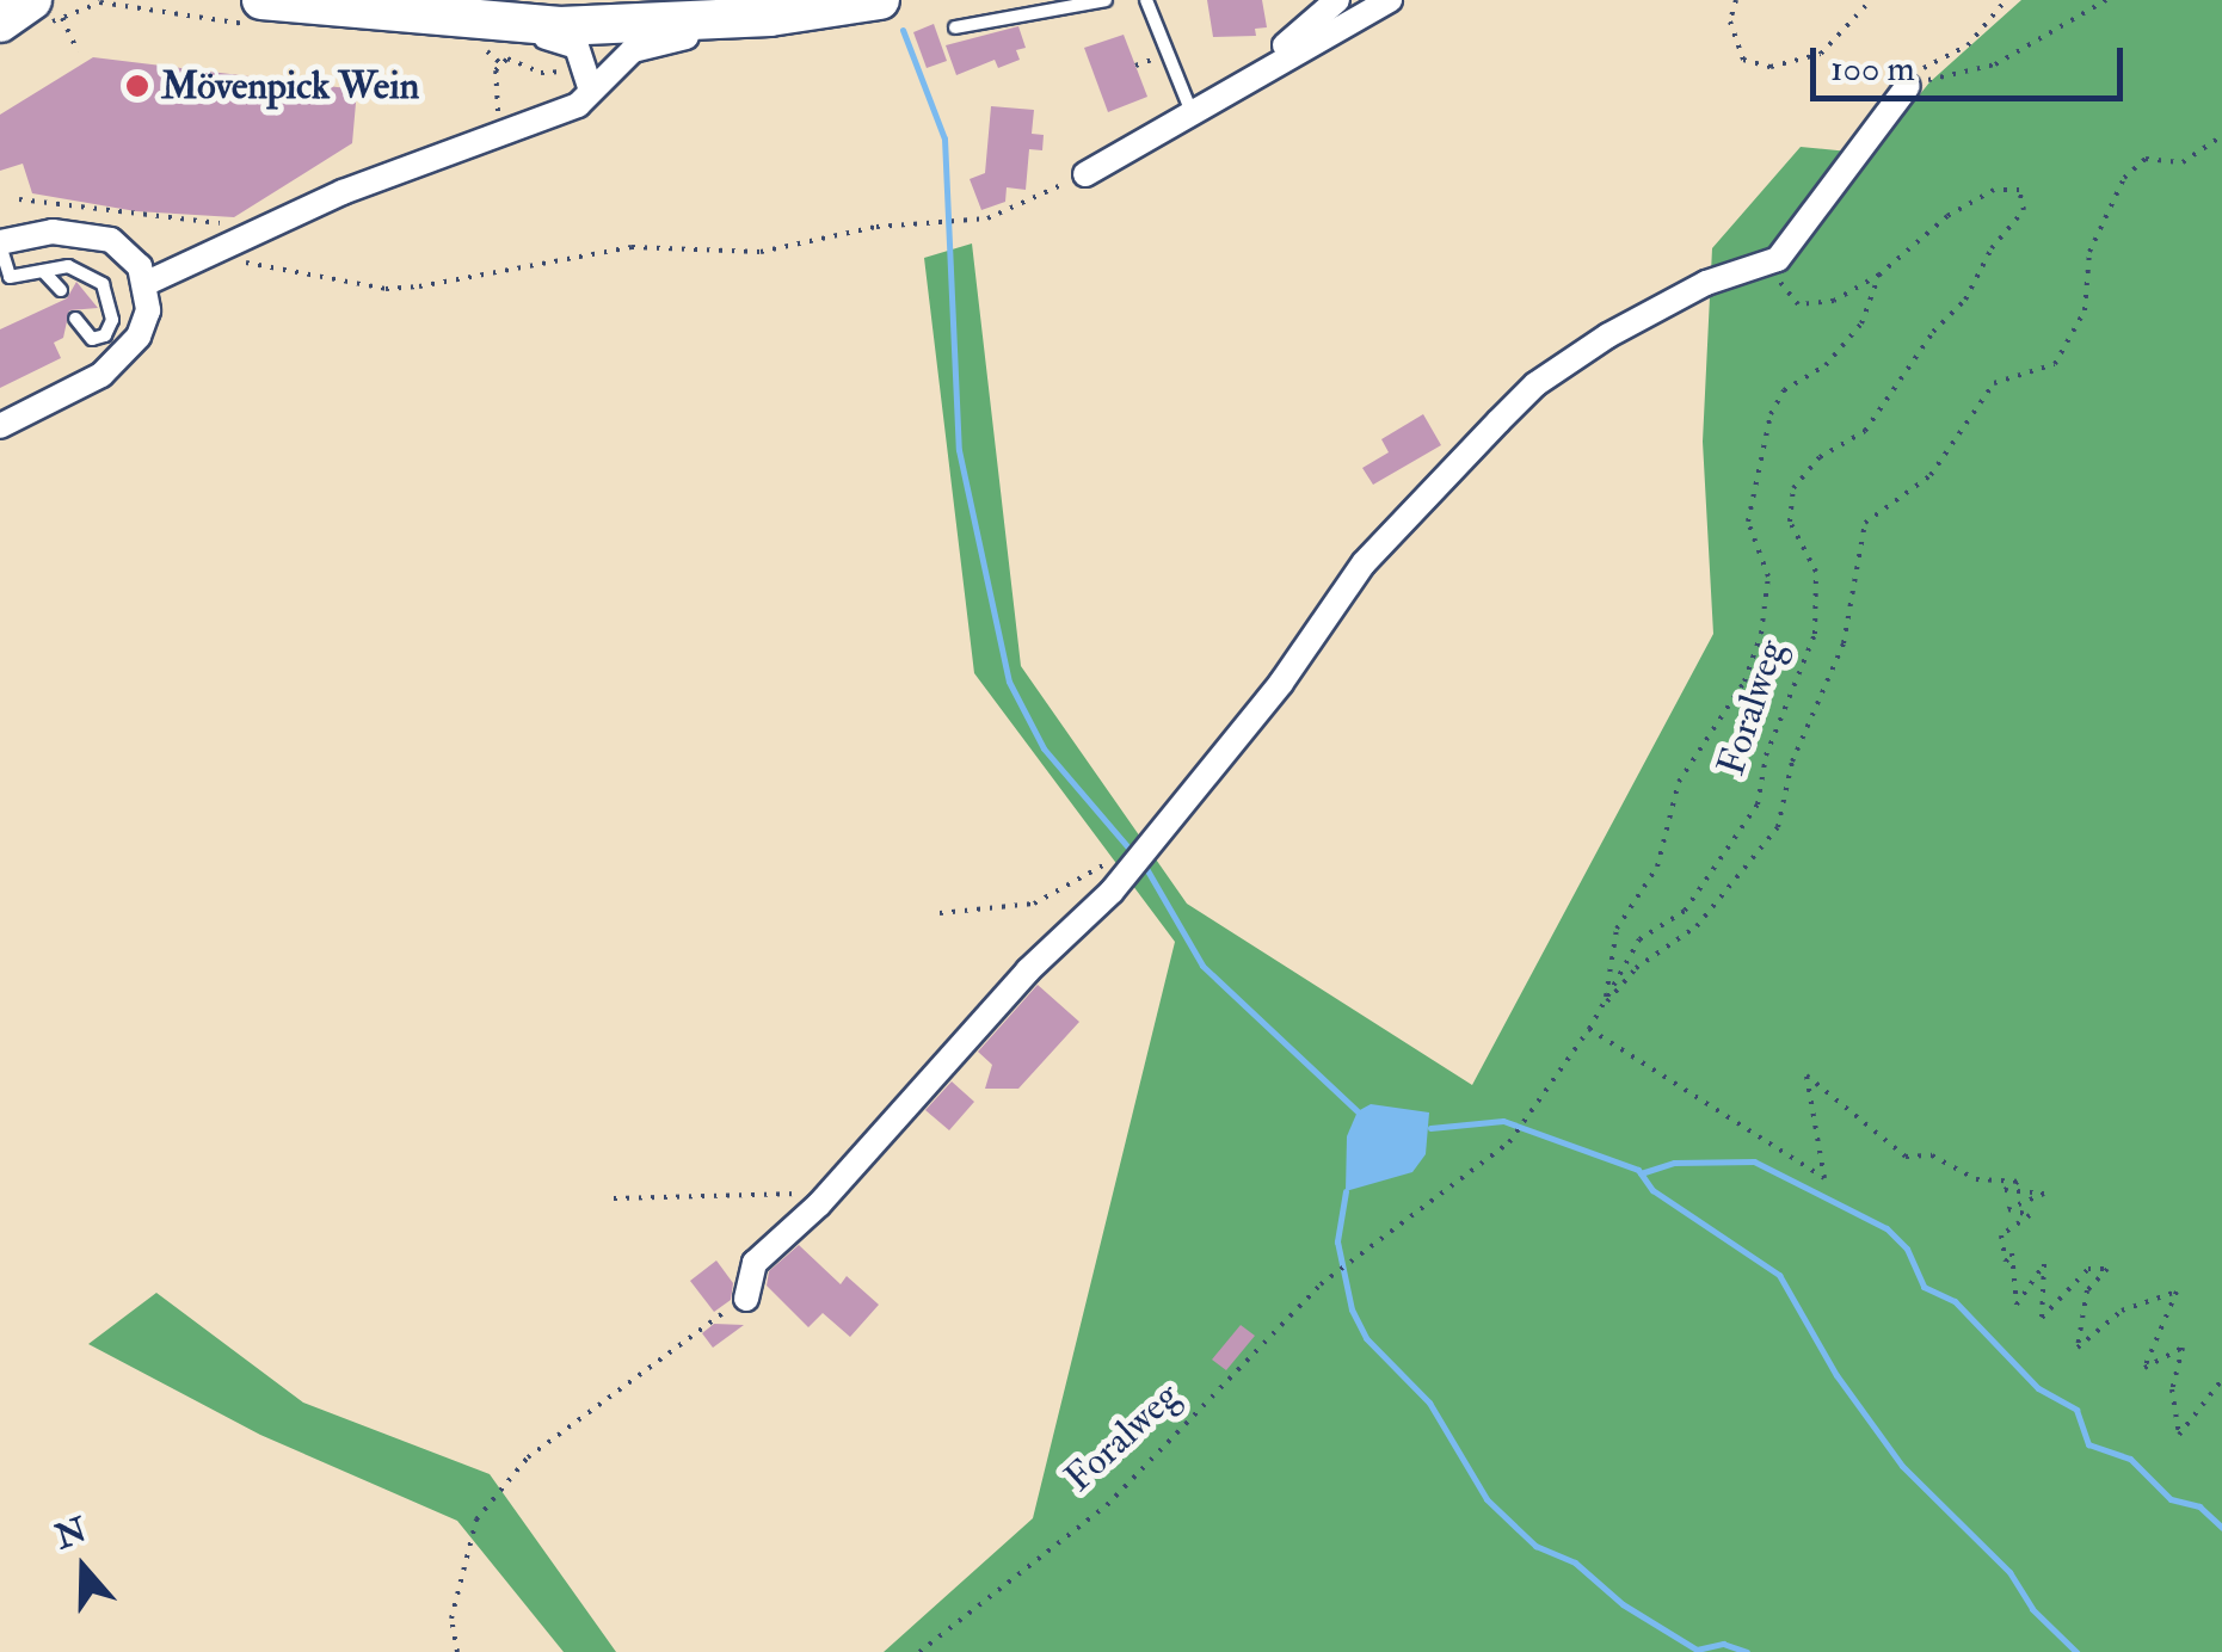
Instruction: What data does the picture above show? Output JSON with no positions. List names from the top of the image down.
{
  "streets": {
    "path": ["Foralweg"]
  },
  "places": ["Mövenpick Wein"],
  "scale_bar": "100 m",
  "north": "top"
}
